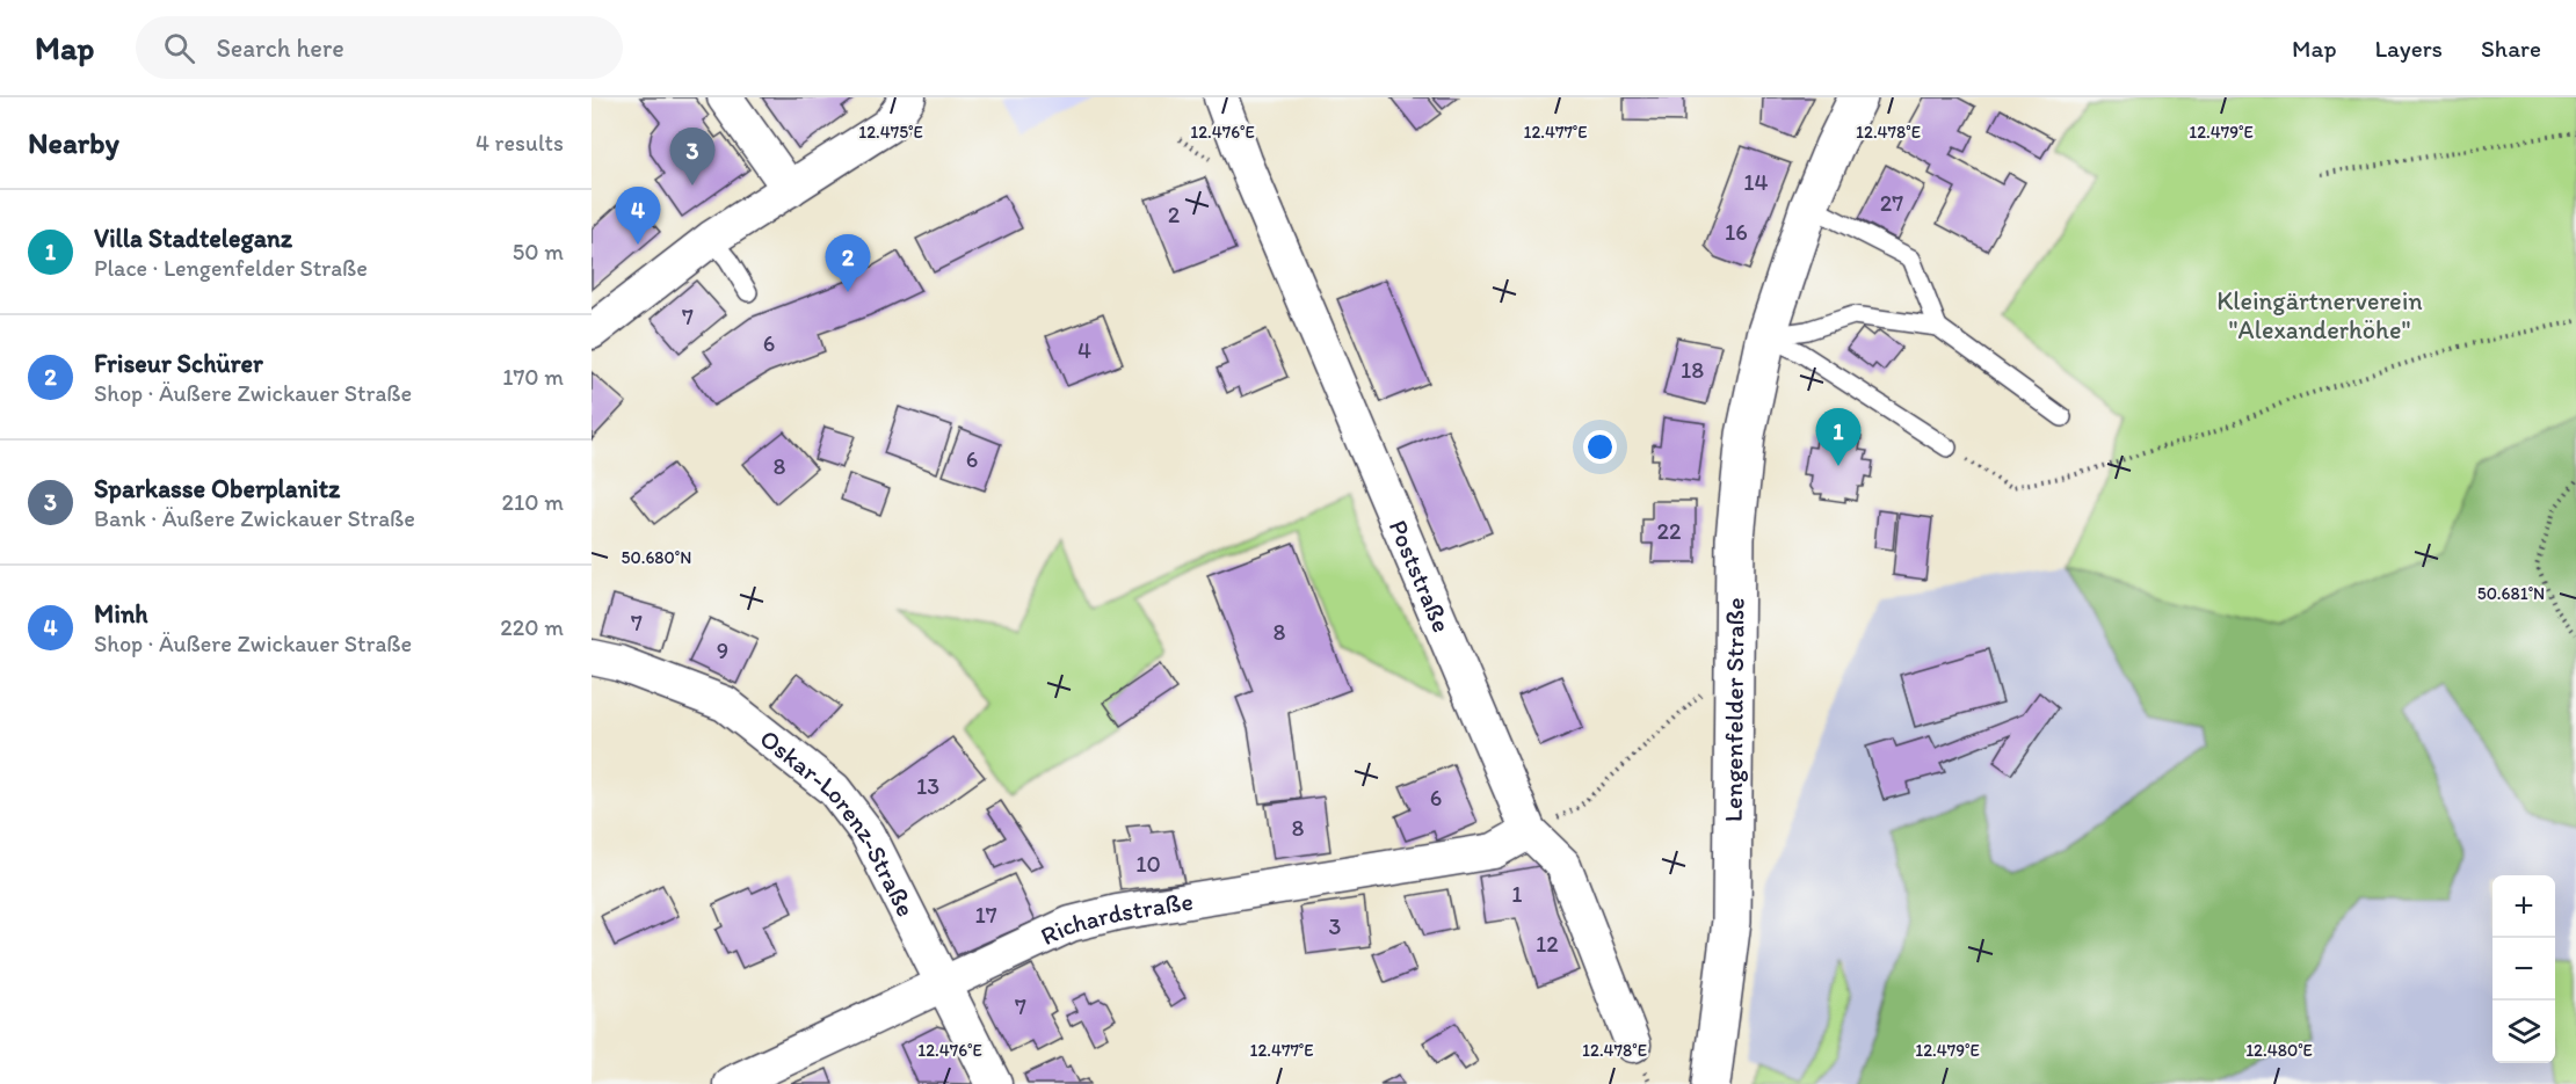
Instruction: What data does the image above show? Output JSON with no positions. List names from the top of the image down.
{
  "streets": {
    "main road": ["Lengenfelder Straße"],
    "street": ["Poststraße", "Oskar-Lorenz-Straße", "Richardstraße"]
  },
  "crossings": [
    ["Poststraße", "Richardstraße"],
    ["Oskar-Lorenz-Straße", "Richardstraße"]
  ],
  "parks": ["Kleingärtnerverein \"Alexanderhöhe\""],
  "house_numbers": [
    "14",
    "27",
    "2",
    "16",
    "7",
    "6",
    "4",
    "18",
    "6",
    "8",
    "22",
    "7",
    "8",
    "9",
    "13",
    "6",
    "8",
    "10",
    "1",
    "17",
    "3",
    "12",
    "7"
  ],
  "page": {
    "header": "Map",
    "search": "Search here",
    "nav": ["Map", "Layers", "Share"],
    "heading": ["Nearby", "4 results"],
    "pins": [
      "3",
      "4",
      "2",
      "1"
    ],
    "list": [
      {
        "mark": "1",
        "name": "Villa Stadteleganz",
        "note": "Place · Lengenfelder Straße",
        "value": "50 m"
      },
      {
        "mark": "2",
        "name": "Friseur Schürer",
        "note": "Shop · Äußere Zwickauer Straße",
        "value": "170 m"
      },
      {
        "mark": "3",
        "name": "Sparkasse Oberplanitz",
        "note": "Bank · Äußere Zwickauer Straße",
        "value": "210 m"
      },
      {
        "mark": "4",
        "name": "Minh",
        "note": "Shop · Äußere Zwickauer Straße",
        "value": "220 m"
      }
    ],
    "map_buttons": ["+", "−"]
  },
  "coordinates": [
    "12.475°E",
    "12.476°E",
    "12.477°E",
    "12.478°E",
    "12.479°E",
    "50.680°N",
    "50.681°N",
    "12.480°E"
  ]
}
